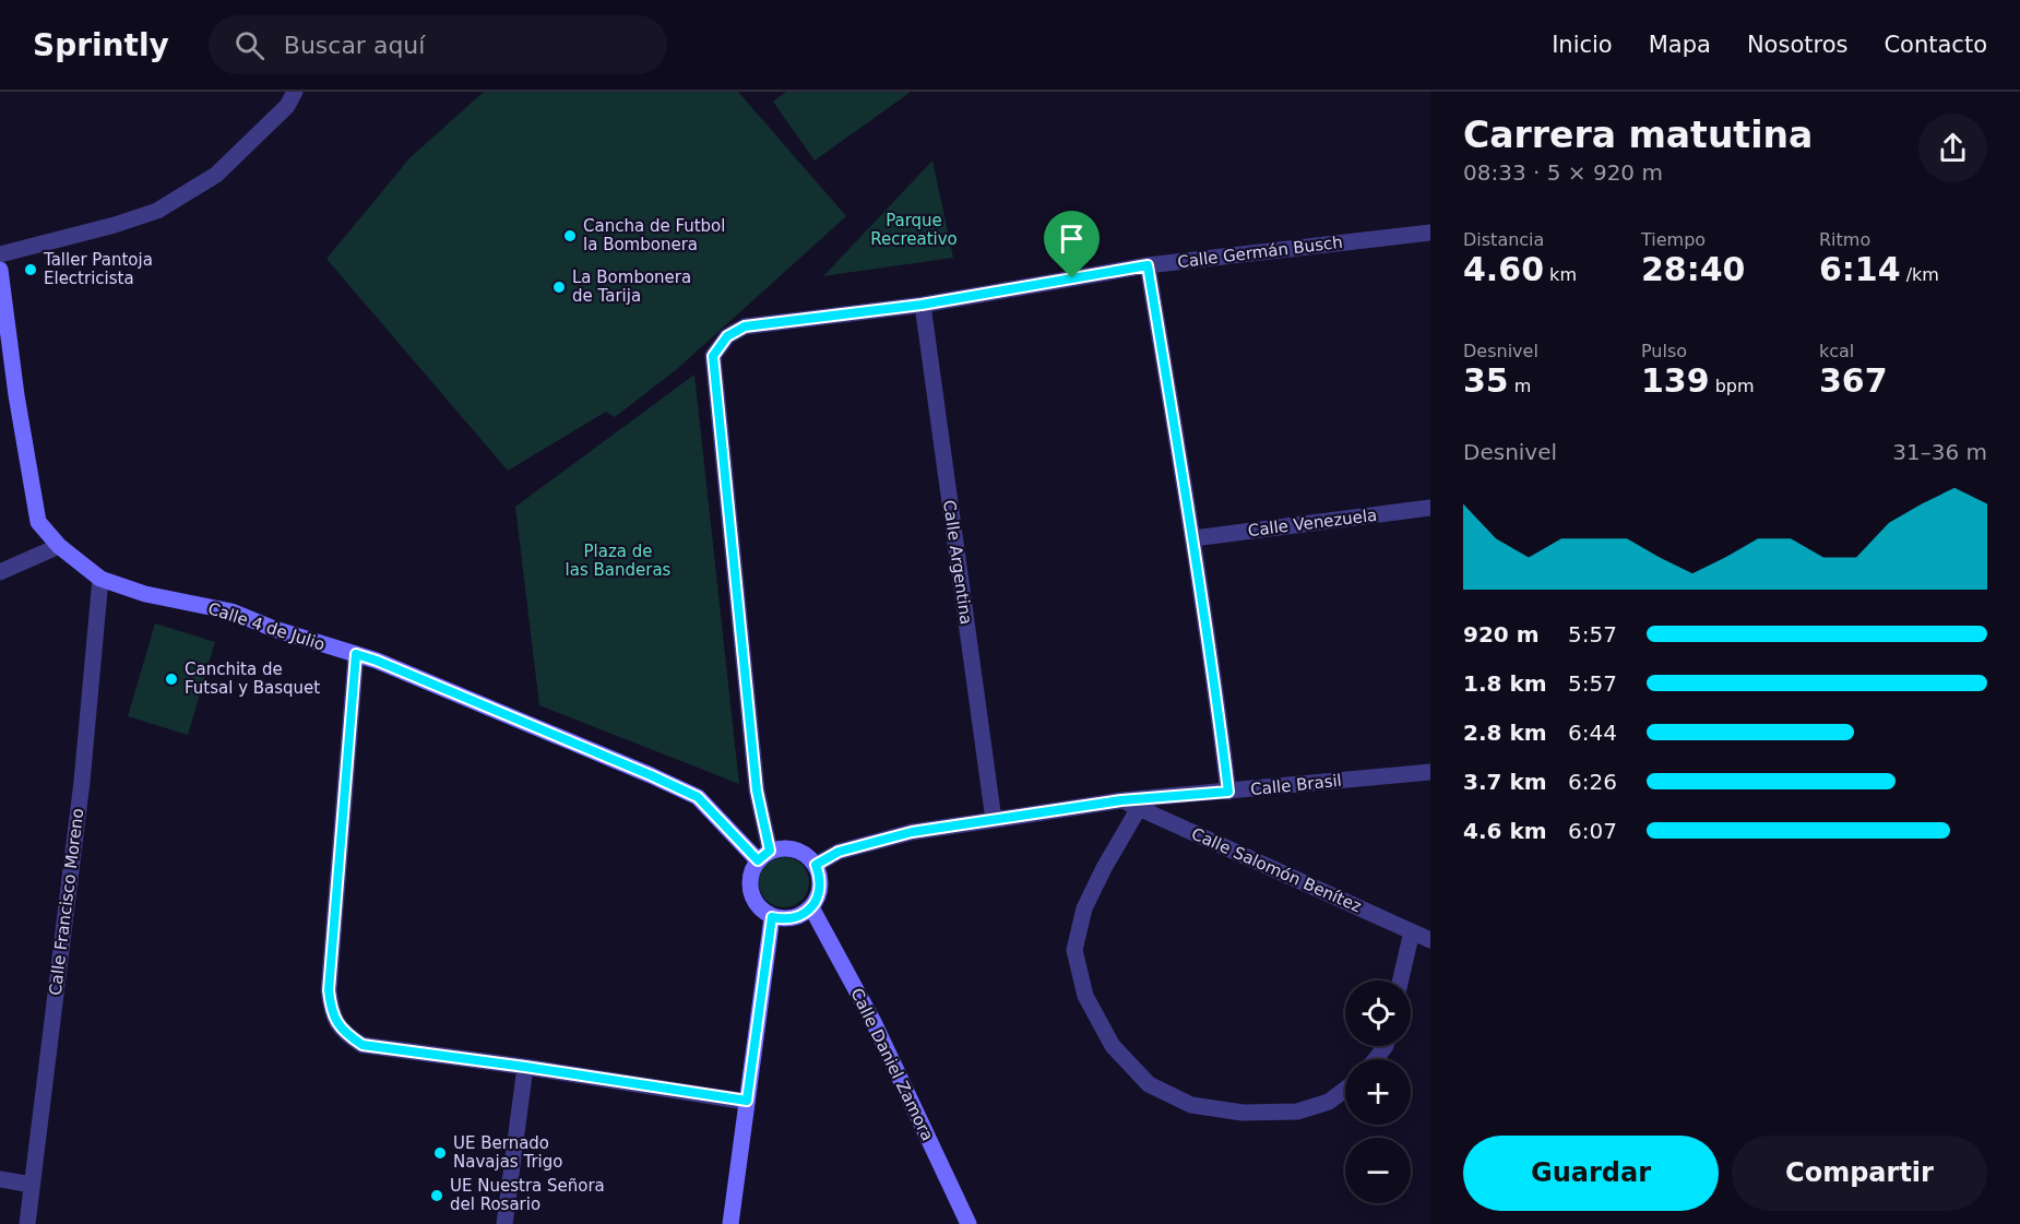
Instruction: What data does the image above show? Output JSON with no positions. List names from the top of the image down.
{
  "streets": {
    "street": [
      "Calle Germán Busch",
      "Calle Venezuela",
      "Calle Argentina",
      "Calle 4 de Julio",
      "Calle Brasil",
      "Calle Salomón Benítez",
      "Calle Francisco Moreno",
      "Calle Daniel Zamora"
    ]
  },
  "crossings": [
    ["Calle Germán Busch", "Calle Argentina"],
    ["Calle Germán Busch", "Calle 4 de Julio"],
    ["Calle Germán Busch", "Calle Brasil"],
    ["Calle Germán Busch", "Calle Daniel Zamora"],
    ["Calle Argentina", "Calle Brasil"],
    ["Calle 4 de Julio", "Calle Brasil"],
    ["Calle 4 de Julio", "Calle Francisco Moreno"],
    ["Calle 4 de Julio", "Calle Daniel Zamora"],
    ["Calle Brasil", "Calle Salomón Benítez"],
    ["Calle Brasil", "Calle Daniel Zamora"]
  ],
  "parks": ["Parque Recreativo", "Plaza de las Banderas"],
  "places": [
    "Cancha de Futbol la Bombonera",
    "Taller Pantoja Electricista",
    "La Bombonera de Tarija",
    "Canchita de Futsal y Basquet",
    "UE Bernado Navajas Trigo",
    "UE Nuestra Señora del Rosario"
  ],
  "page": {
    "header": "Sprintly",
    "search": "Buscar aquí",
    "nav": [
      "Inicio",
      "Mapa",
      "Nosotros",
      "Contacto"
    ],
    "heading": ["Carrera matutina", "08:33 · 5 × 920 m"],
    "stats": [
      ["Distancia", "4.60 km"],
      ["Tiempo", "28:40"],
      ["Ritmo", "6:14 /km"],
      ["Desnivel", "35 m"],
      ["Pulso", "139 bpm"],
      ["kcal", "367"]
    ],
    "chart": ["Desnivel", "31–36 m"],
    "list": [
      {
        "name": "920 m",
        "note": "5:57"
      },
      {
        "name": "1.8 km",
        "note": "5:57"
      },
      {
        "name": "2.8 km",
        "note": "6:44"
      },
      {
        "name": "3.7 km",
        "note": "6:26"
      },
      {
        "name": "4.6 km",
        "note": "6:07"
      }
    ],
    "map_buttons": ["+", "−"],
    "buttons": ["Guardar", "Compartir"]
  }
}
